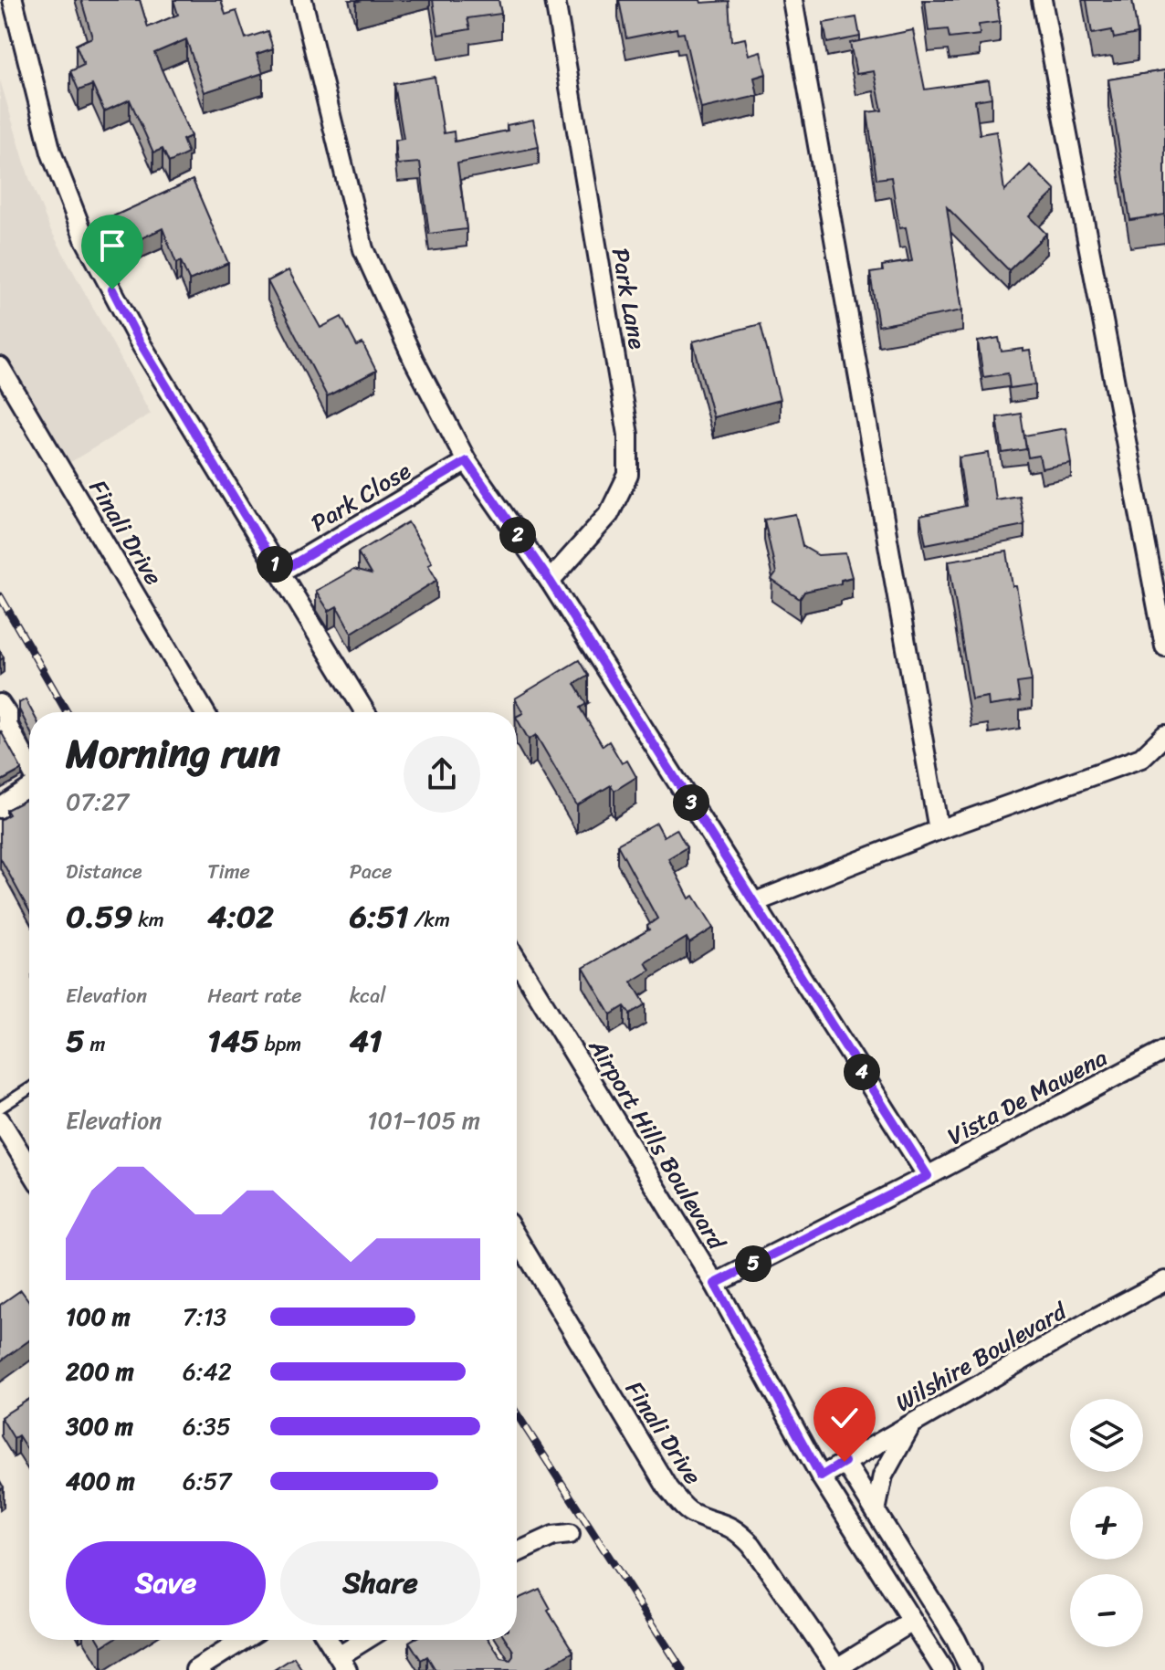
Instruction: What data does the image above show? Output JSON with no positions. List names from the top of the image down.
{
  "streets": {
    "street": [
      "Park Lane",
      "Park Close",
      "Finali Drive",
      "Vista De Mawena",
      "Airport Hills Boulevard",
      "Wilshire Boulevard"
    ]
  },
  "crossings": [
    ["Vista De Mawena", "Airport Hills Boulevard"],
    ["Airport Hills Boulevard", "Wilshire Boulevard"]
  ],
  "page": {
    "pins": [
      "2",
      "1",
      "3",
      "4",
      "5"
    ],
    "heading": ["Morning run", "07:27"],
    "stats": [
      ["Distance", "0.59 km"],
      ["Time", "4:02"],
      ["Pace", "6:51 /km"],
      ["Elevation", "5 m"],
      ["Heart rate", "145 bpm"],
      ["kcal", "41"]
    ],
    "chart": ["Elevation", "101–105 m"],
    "list": [
      {
        "name": "100 m",
        "note": "7:13"
      },
      {
        "name": "200 m",
        "note": "6:42"
      },
      {
        "name": "300 m",
        "note": "6:35"
      },
      {
        "name": "400 m",
        "note": "6:57"
      }
    ],
    "map_buttons": ["+", "−"],
    "buttons": ["Save", "Share"]
  }
}
